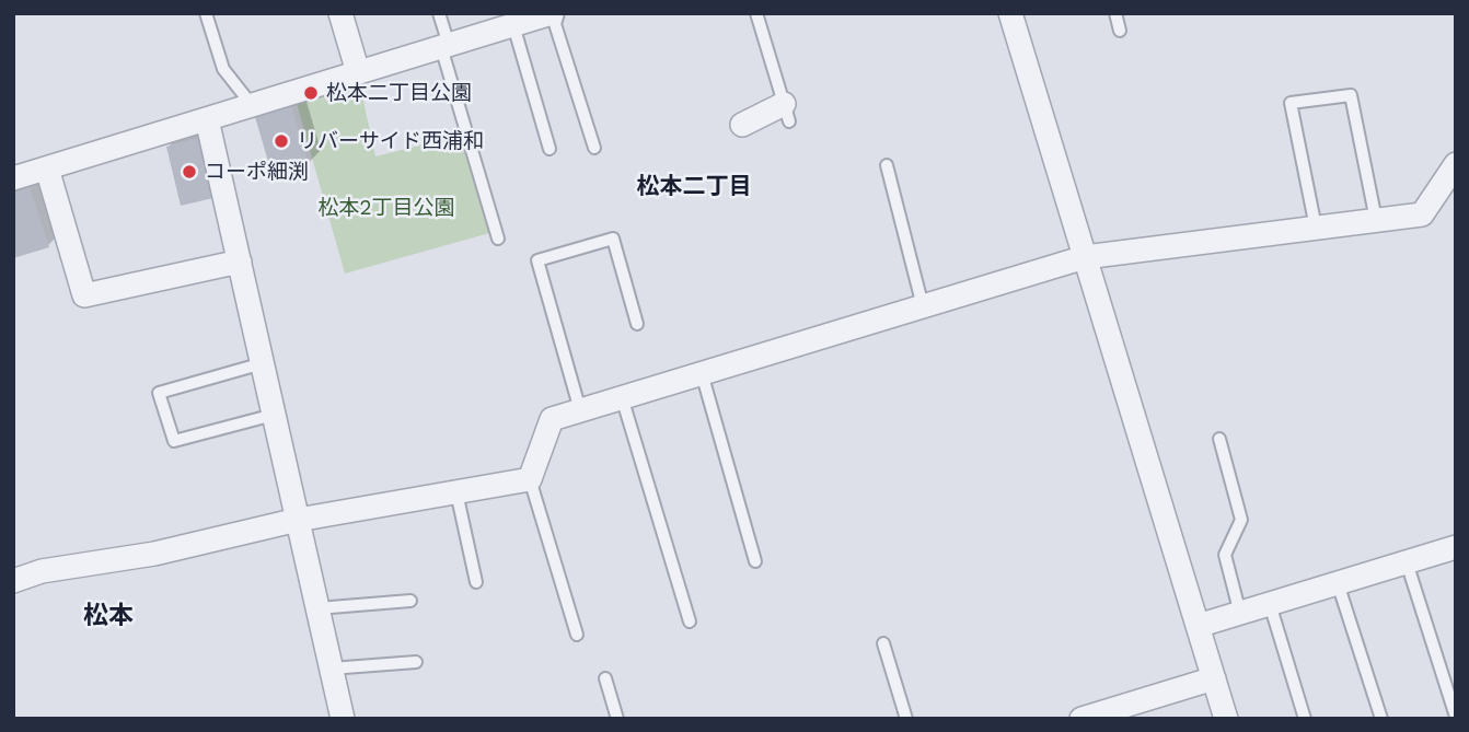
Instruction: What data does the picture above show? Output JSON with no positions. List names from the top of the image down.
{
  "districts": ["松本二丁目", "松本"],
  "parks": ["松本2丁目公園"],
  "places": ["松本二丁目公園", "リバーサイド西浦和", "コーポ細渕"]
}
